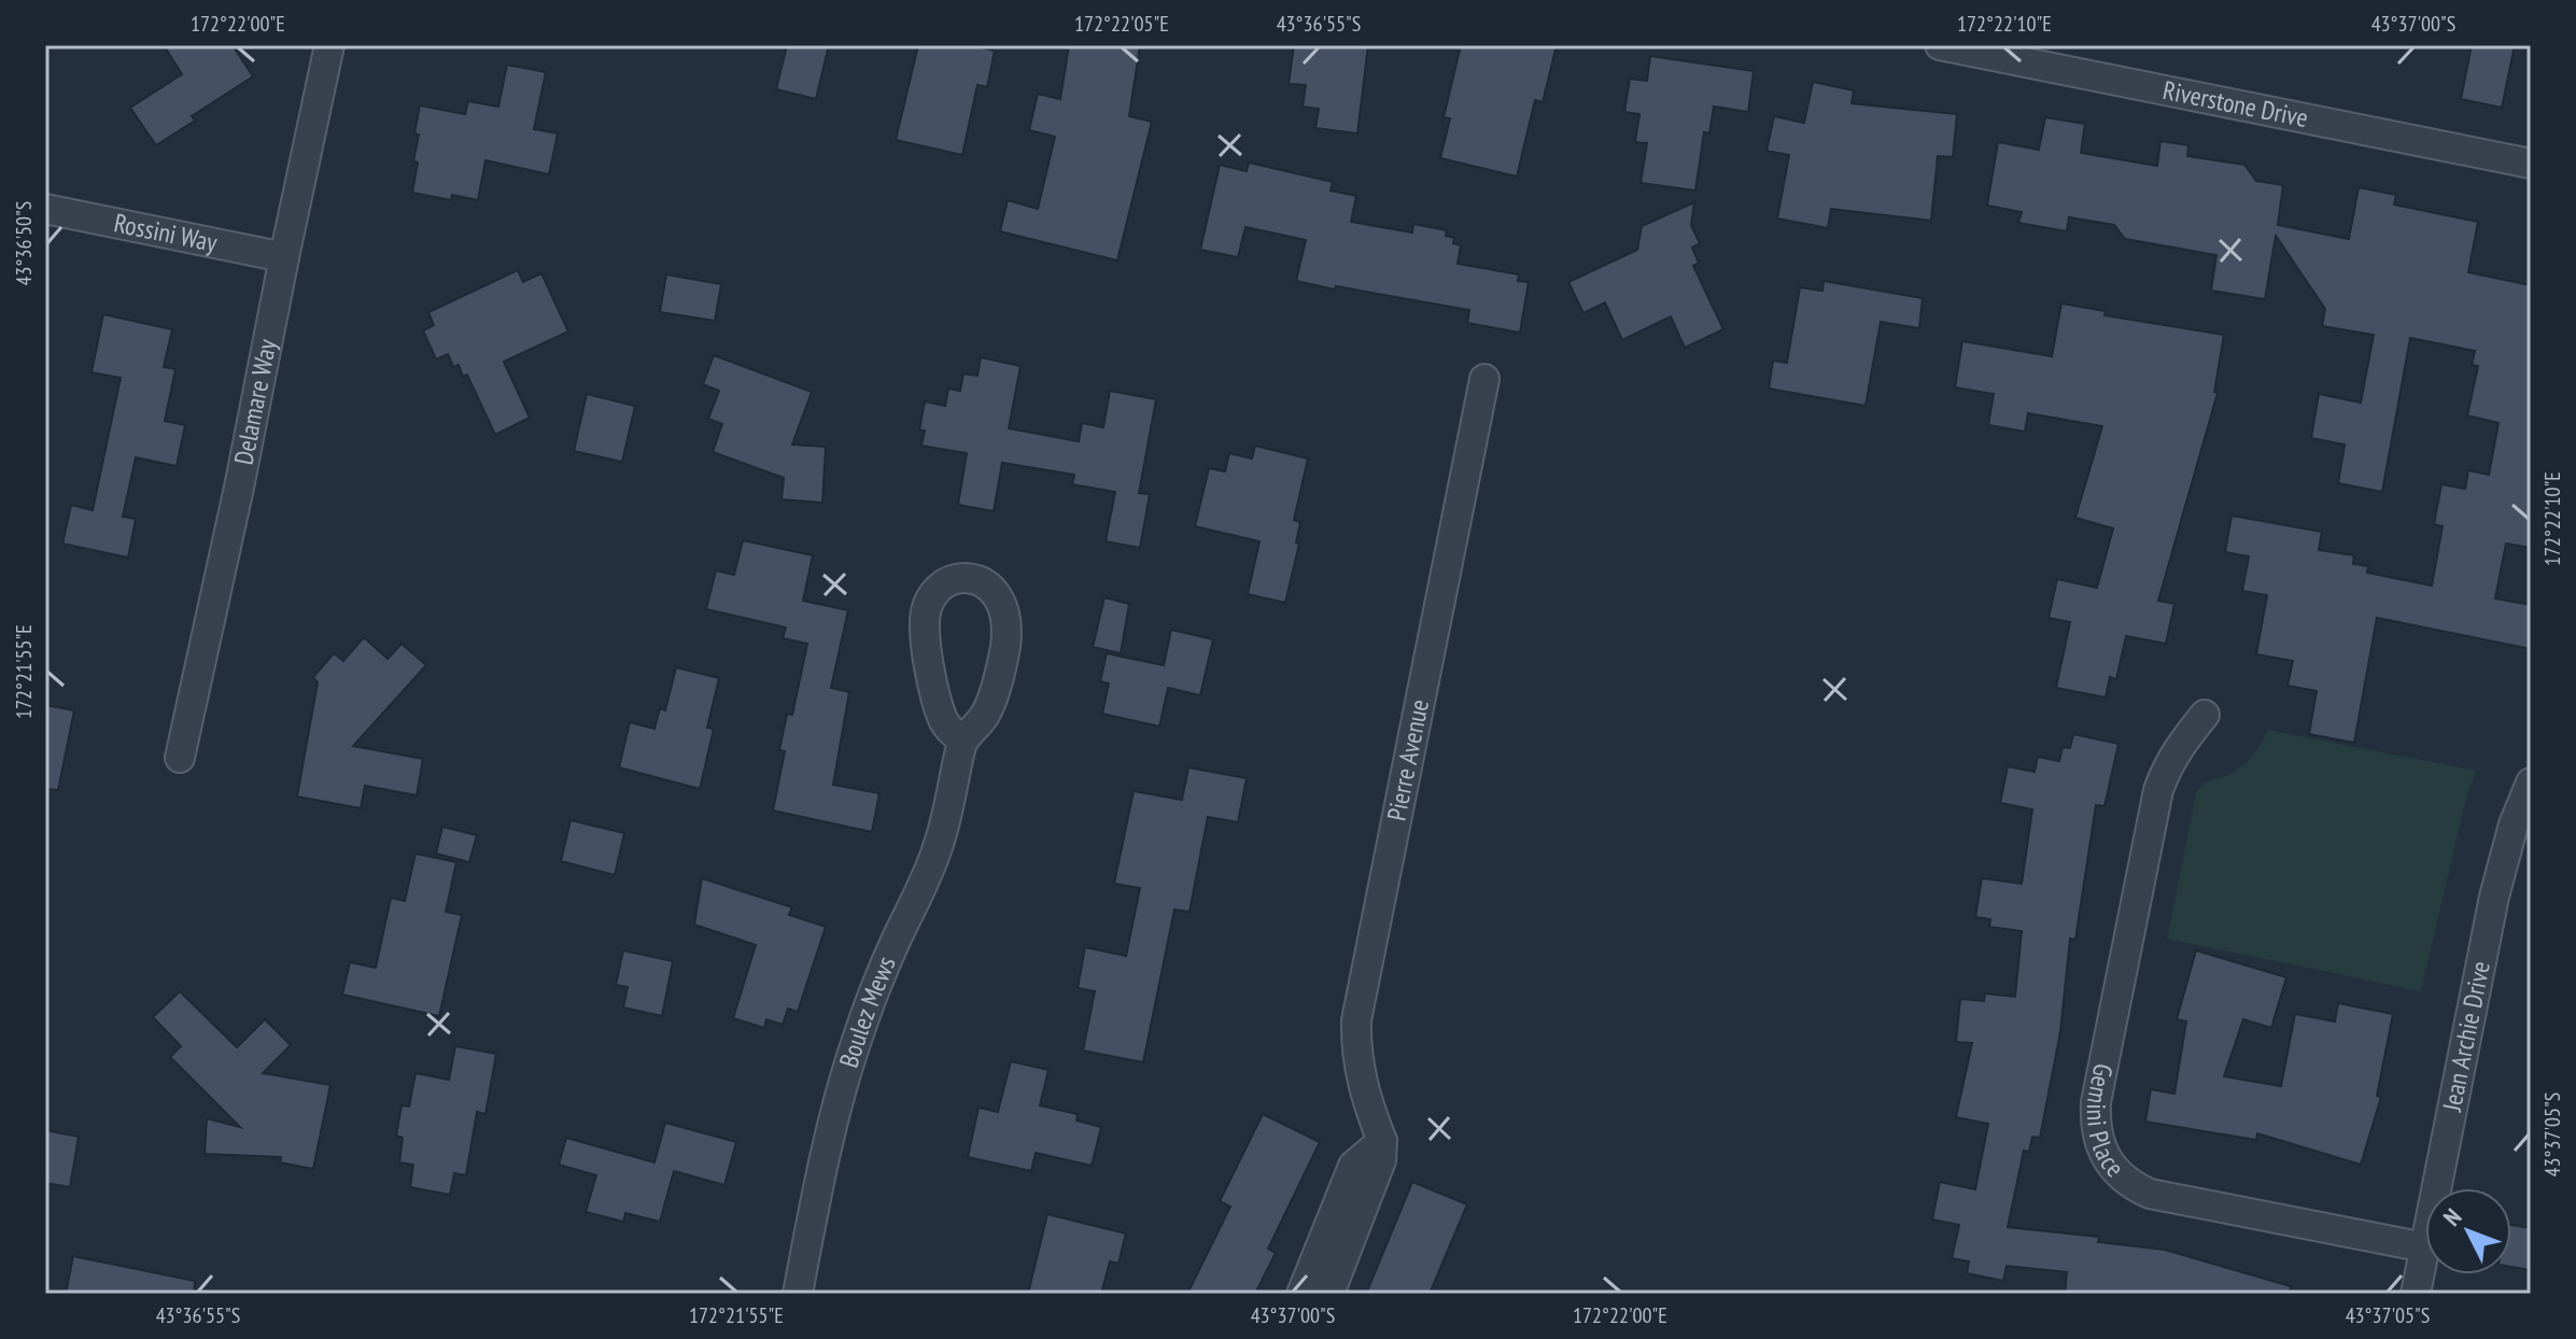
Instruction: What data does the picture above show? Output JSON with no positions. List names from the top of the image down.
{
  "streets": {
    "street": [
      "Riverstone Drive",
      "Rossini Way",
      "Delamare Way",
      "Pierre Avenue",
      "Boulez Mews",
      "Jean Archie Drive",
      "Gemini Place"
    ]
  },
  "crossings": [
    ["Rossini Way", "Delamare Way"],
    ["Jean Archie Drive", "Gemini Place"]
  ],
  "north": "top left",
  "coordinates": [
    "172°22'00\"E",
    "172°22'05\"E",
    "43°36'55\"S",
    "172°22'10\"E",
    "43°37'00\"S",
    "43°36'50\"S",
    "172°21'55\"E",
    "43°37'05\"S"
  ]
}
